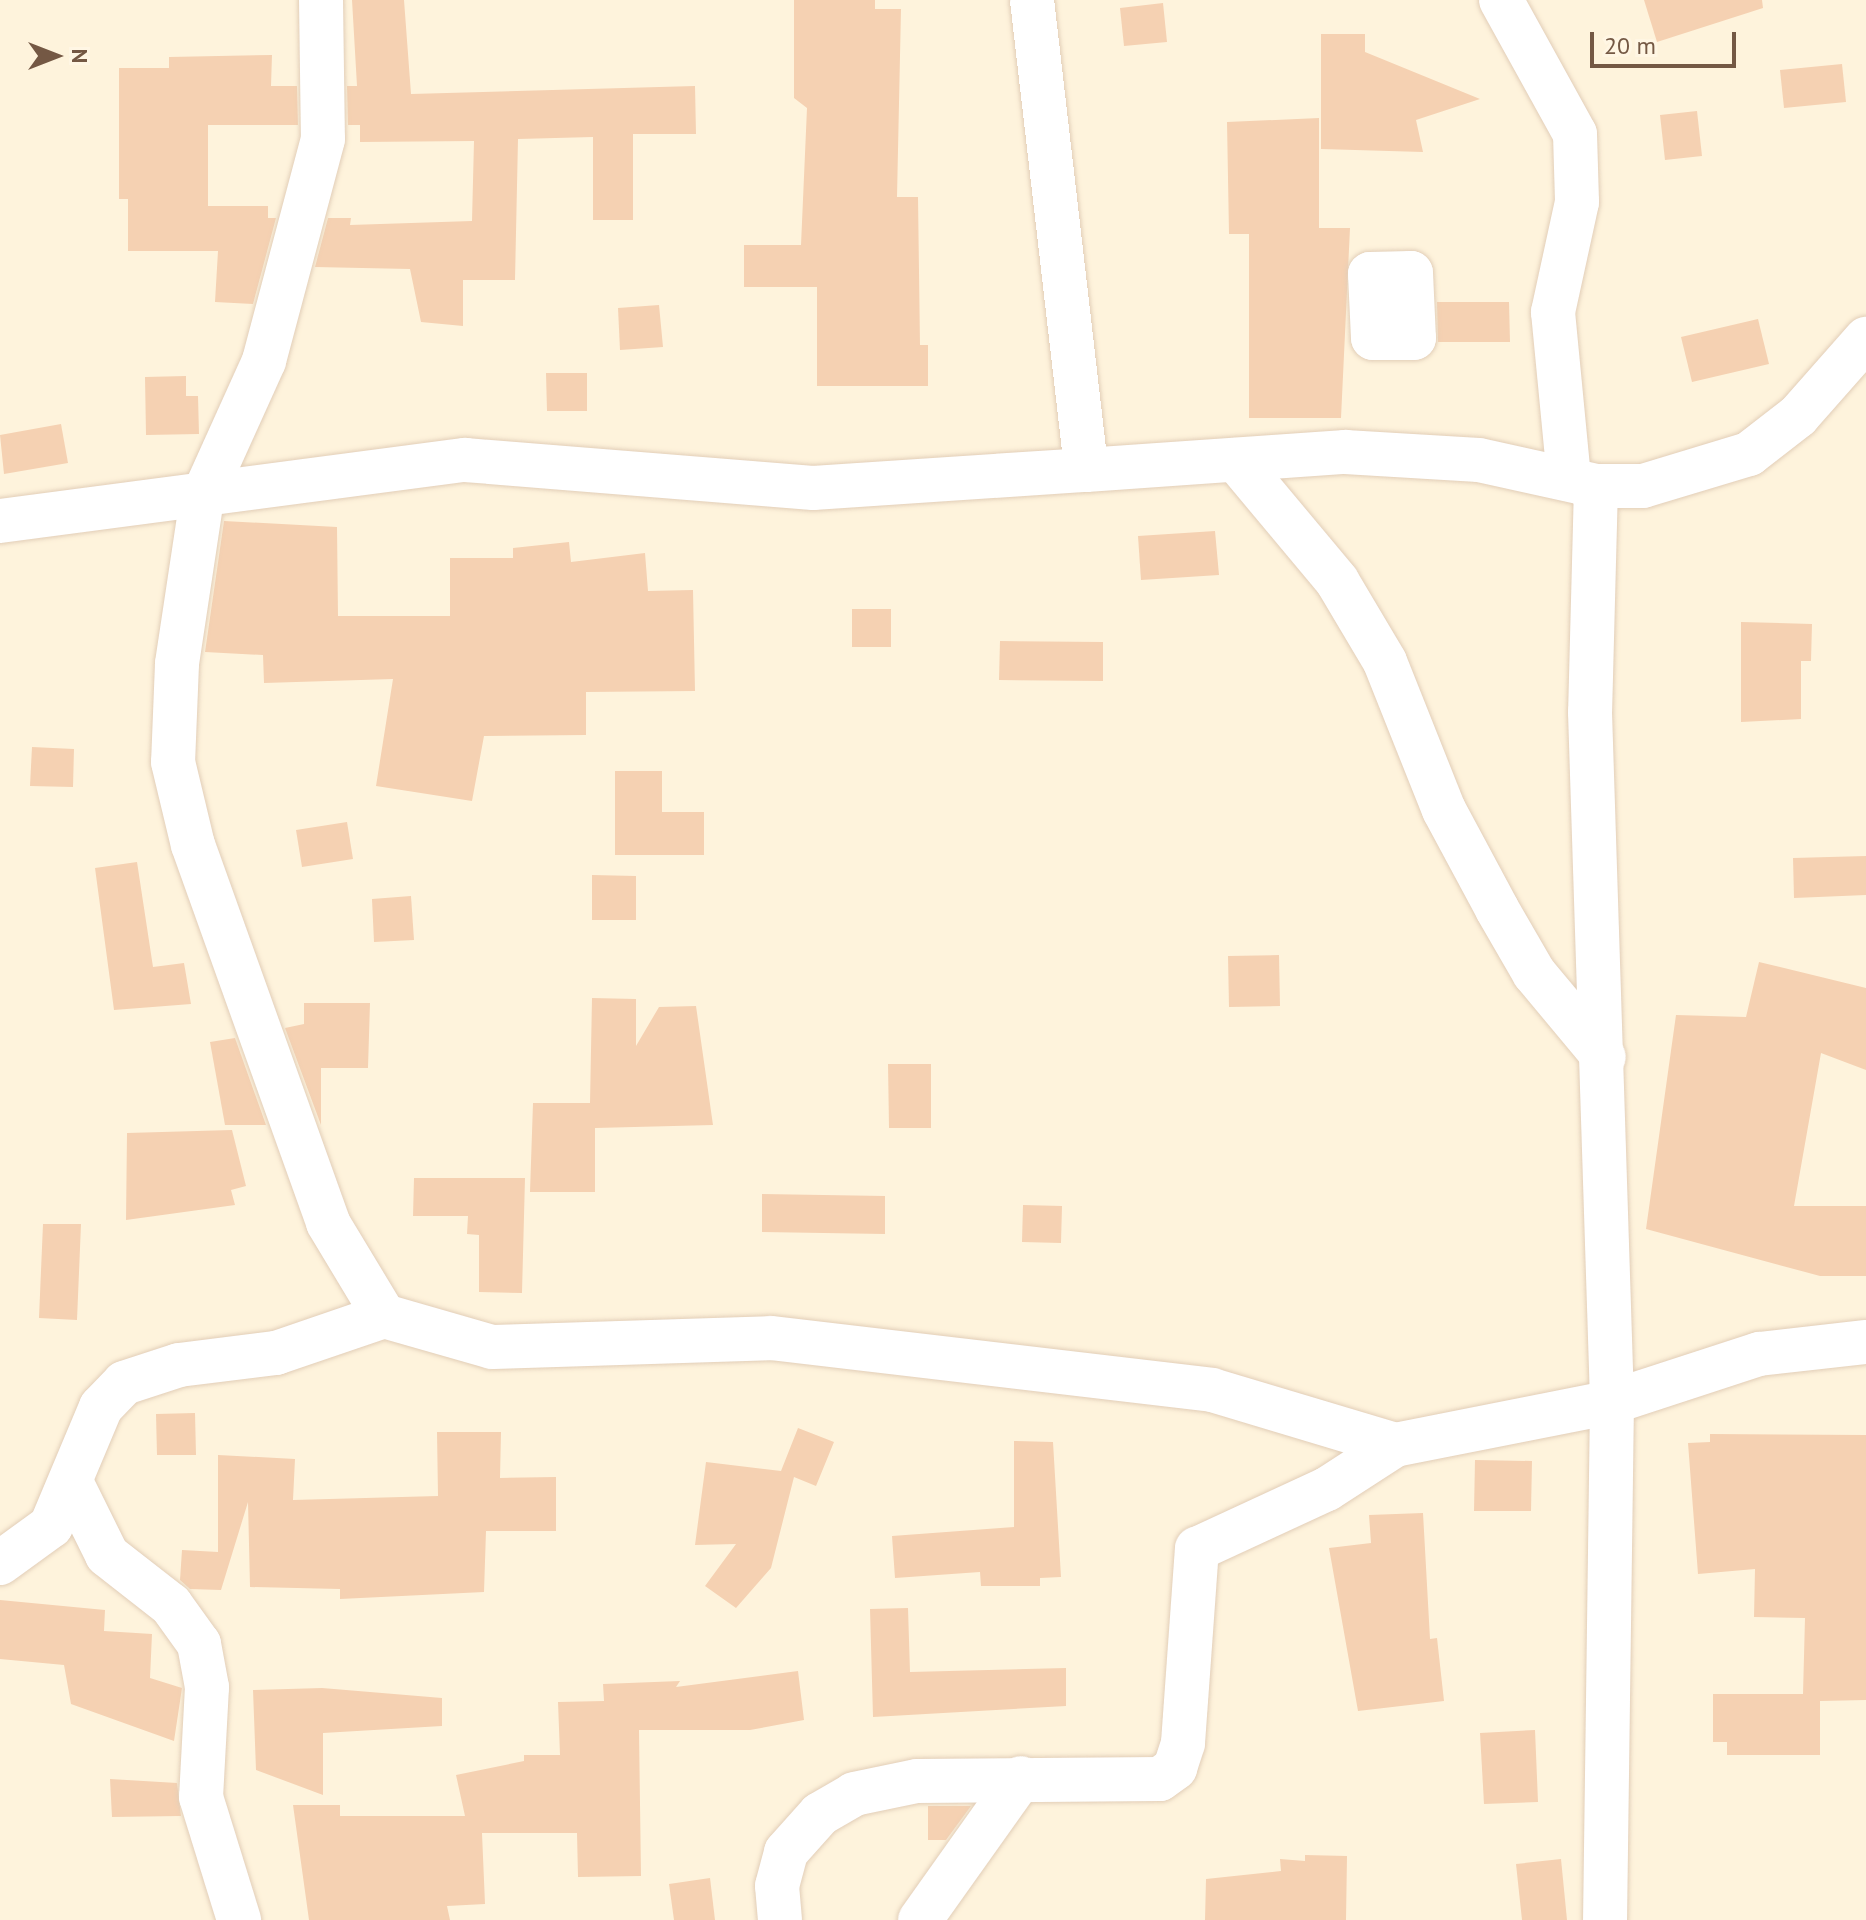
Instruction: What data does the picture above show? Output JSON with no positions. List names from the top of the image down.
{
  "scale_bar": "20 m",
  "north": "right"
}
